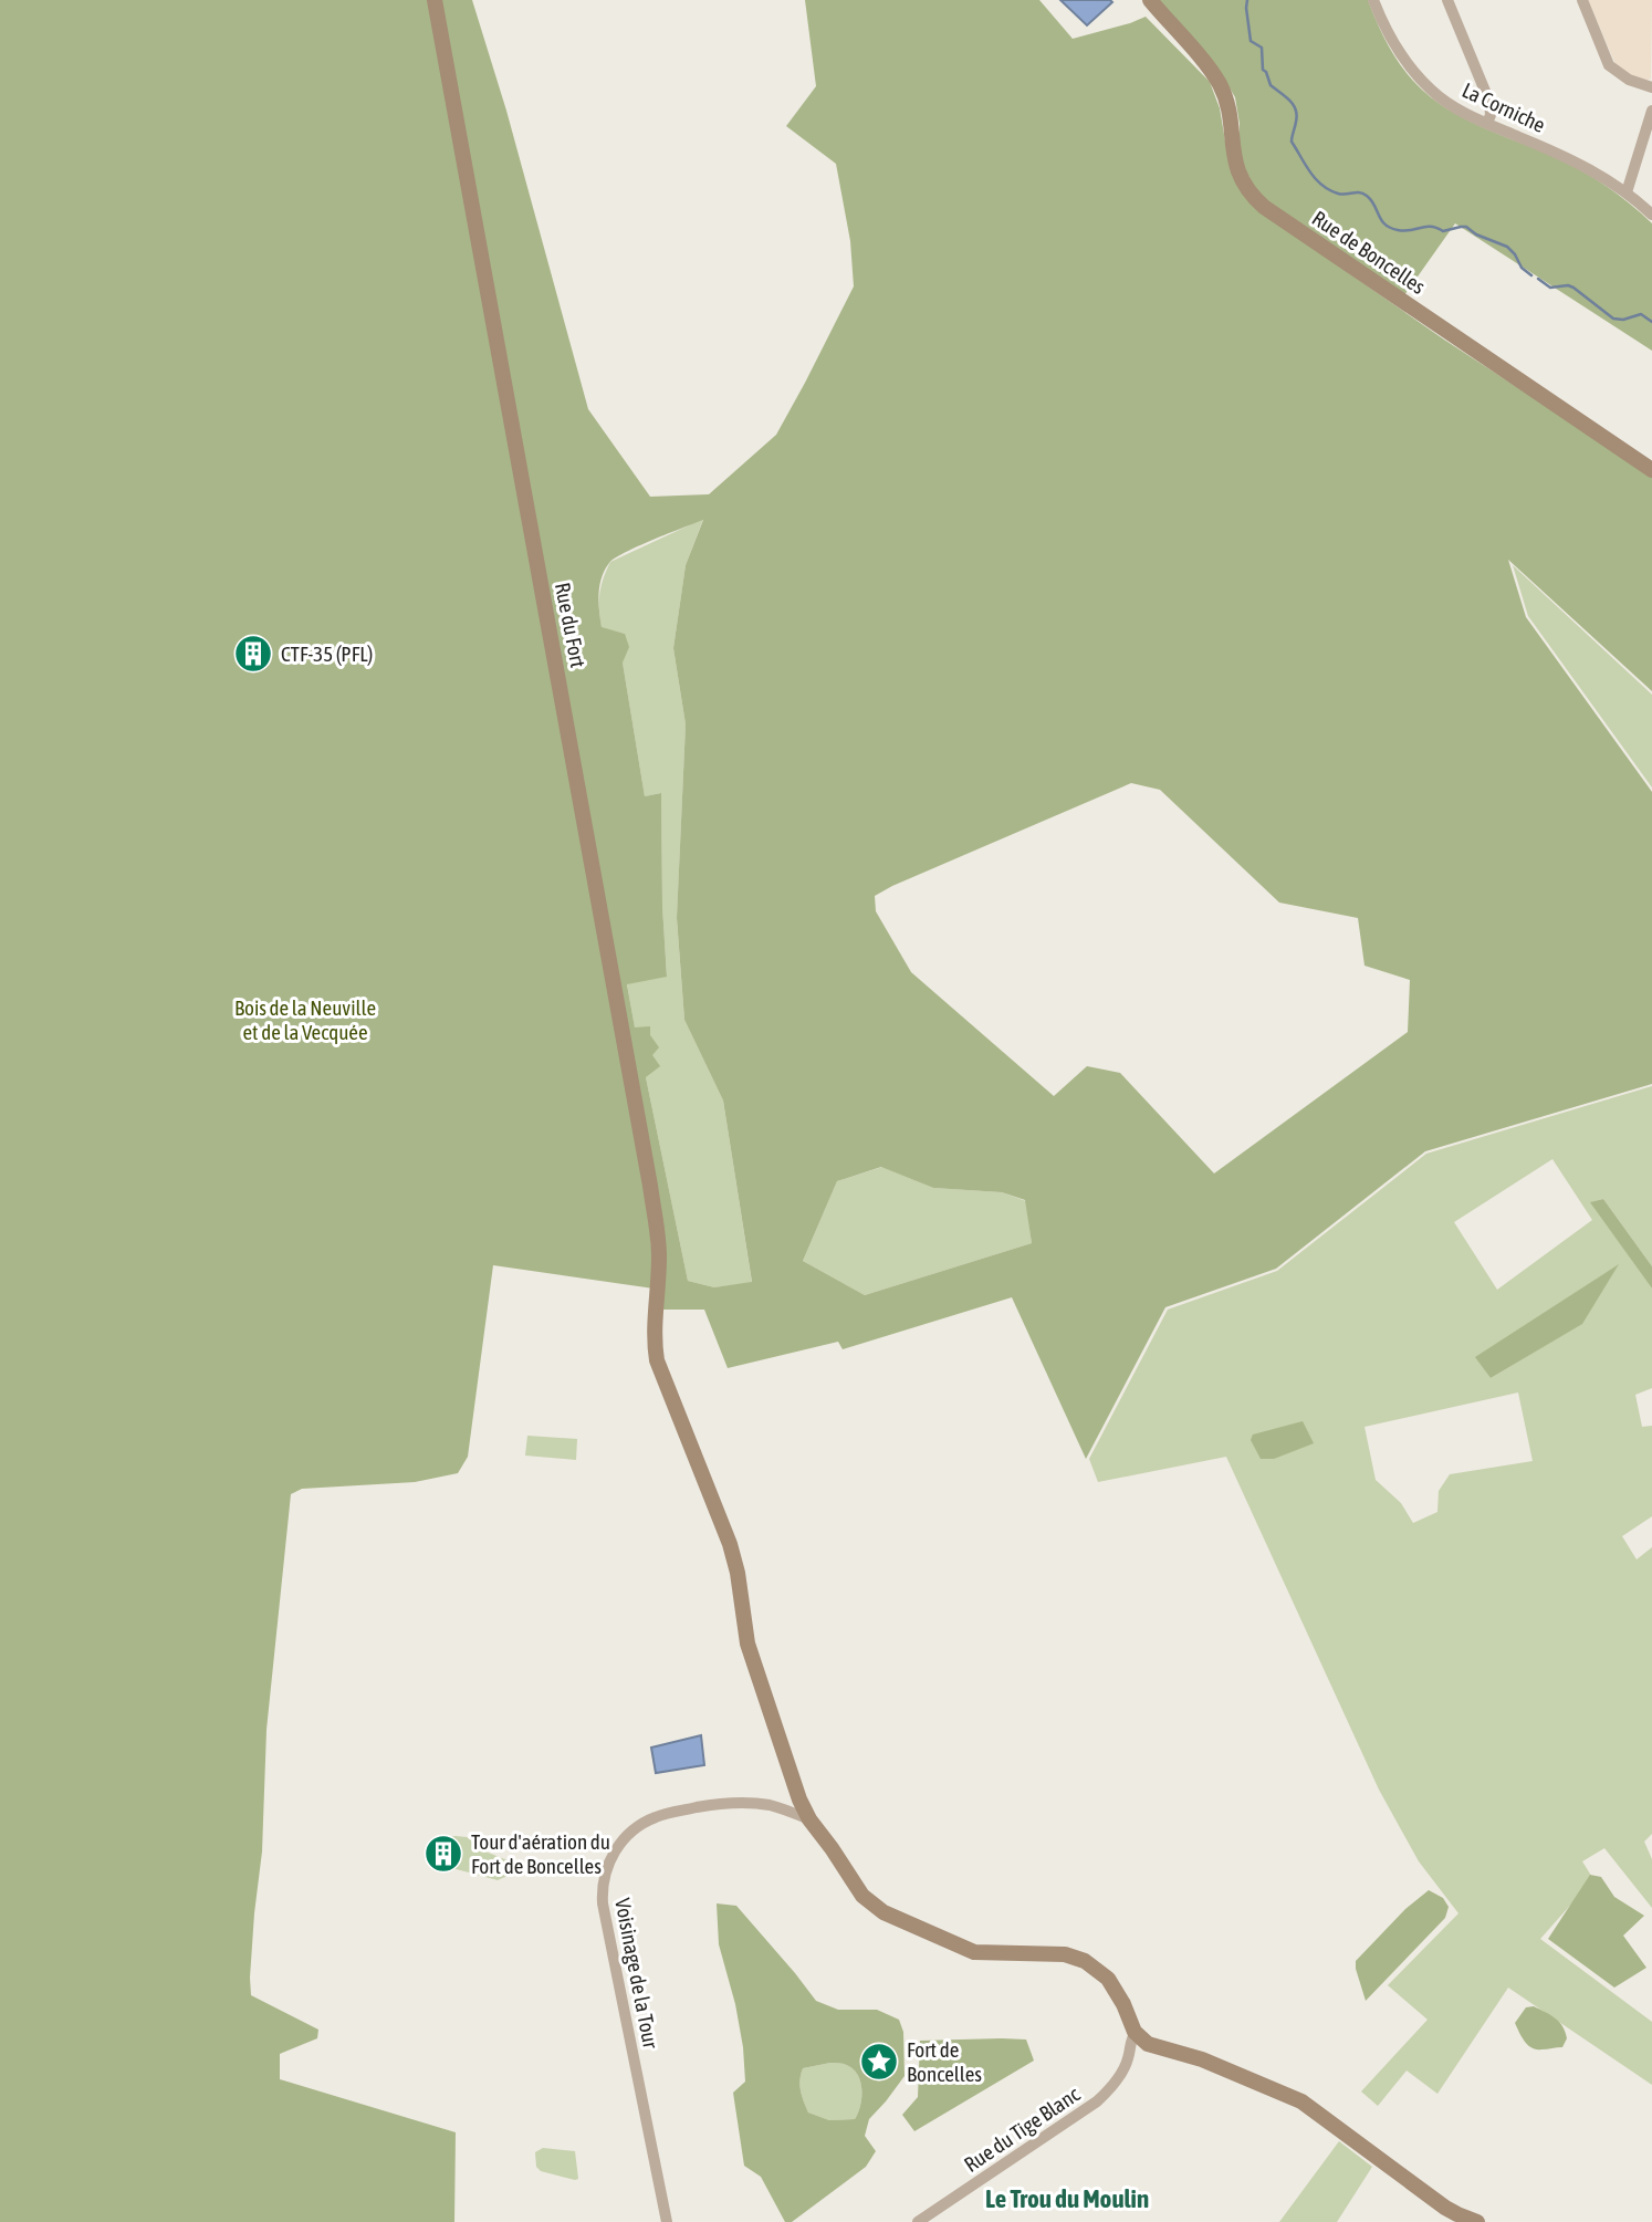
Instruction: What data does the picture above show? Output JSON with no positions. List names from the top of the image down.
{
  "streets": {
    "street": [
      "La Corniche",
      "Rue de Boncelles",
      "Rue du Fort",
      "Voisinage de la Tour",
      "Rue du Tige Blanc"
    ]
  },
  "crossings": [
    ["Rue du Fort", "Voisinage de la Tour"],
    ["Rue du Fort", "Rue du Tige Blanc"]
  ],
  "districts": ["Le Trou du Moulin"],
  "parks": ["Bois de la Neuville et de la Vecquée"],
  "places": {
    "building": ["CTF-35 (PFL)", "Tour d'aération du Fort de Boncelles"],
    "place": ["Fort de Boncelles"]
  }
}
